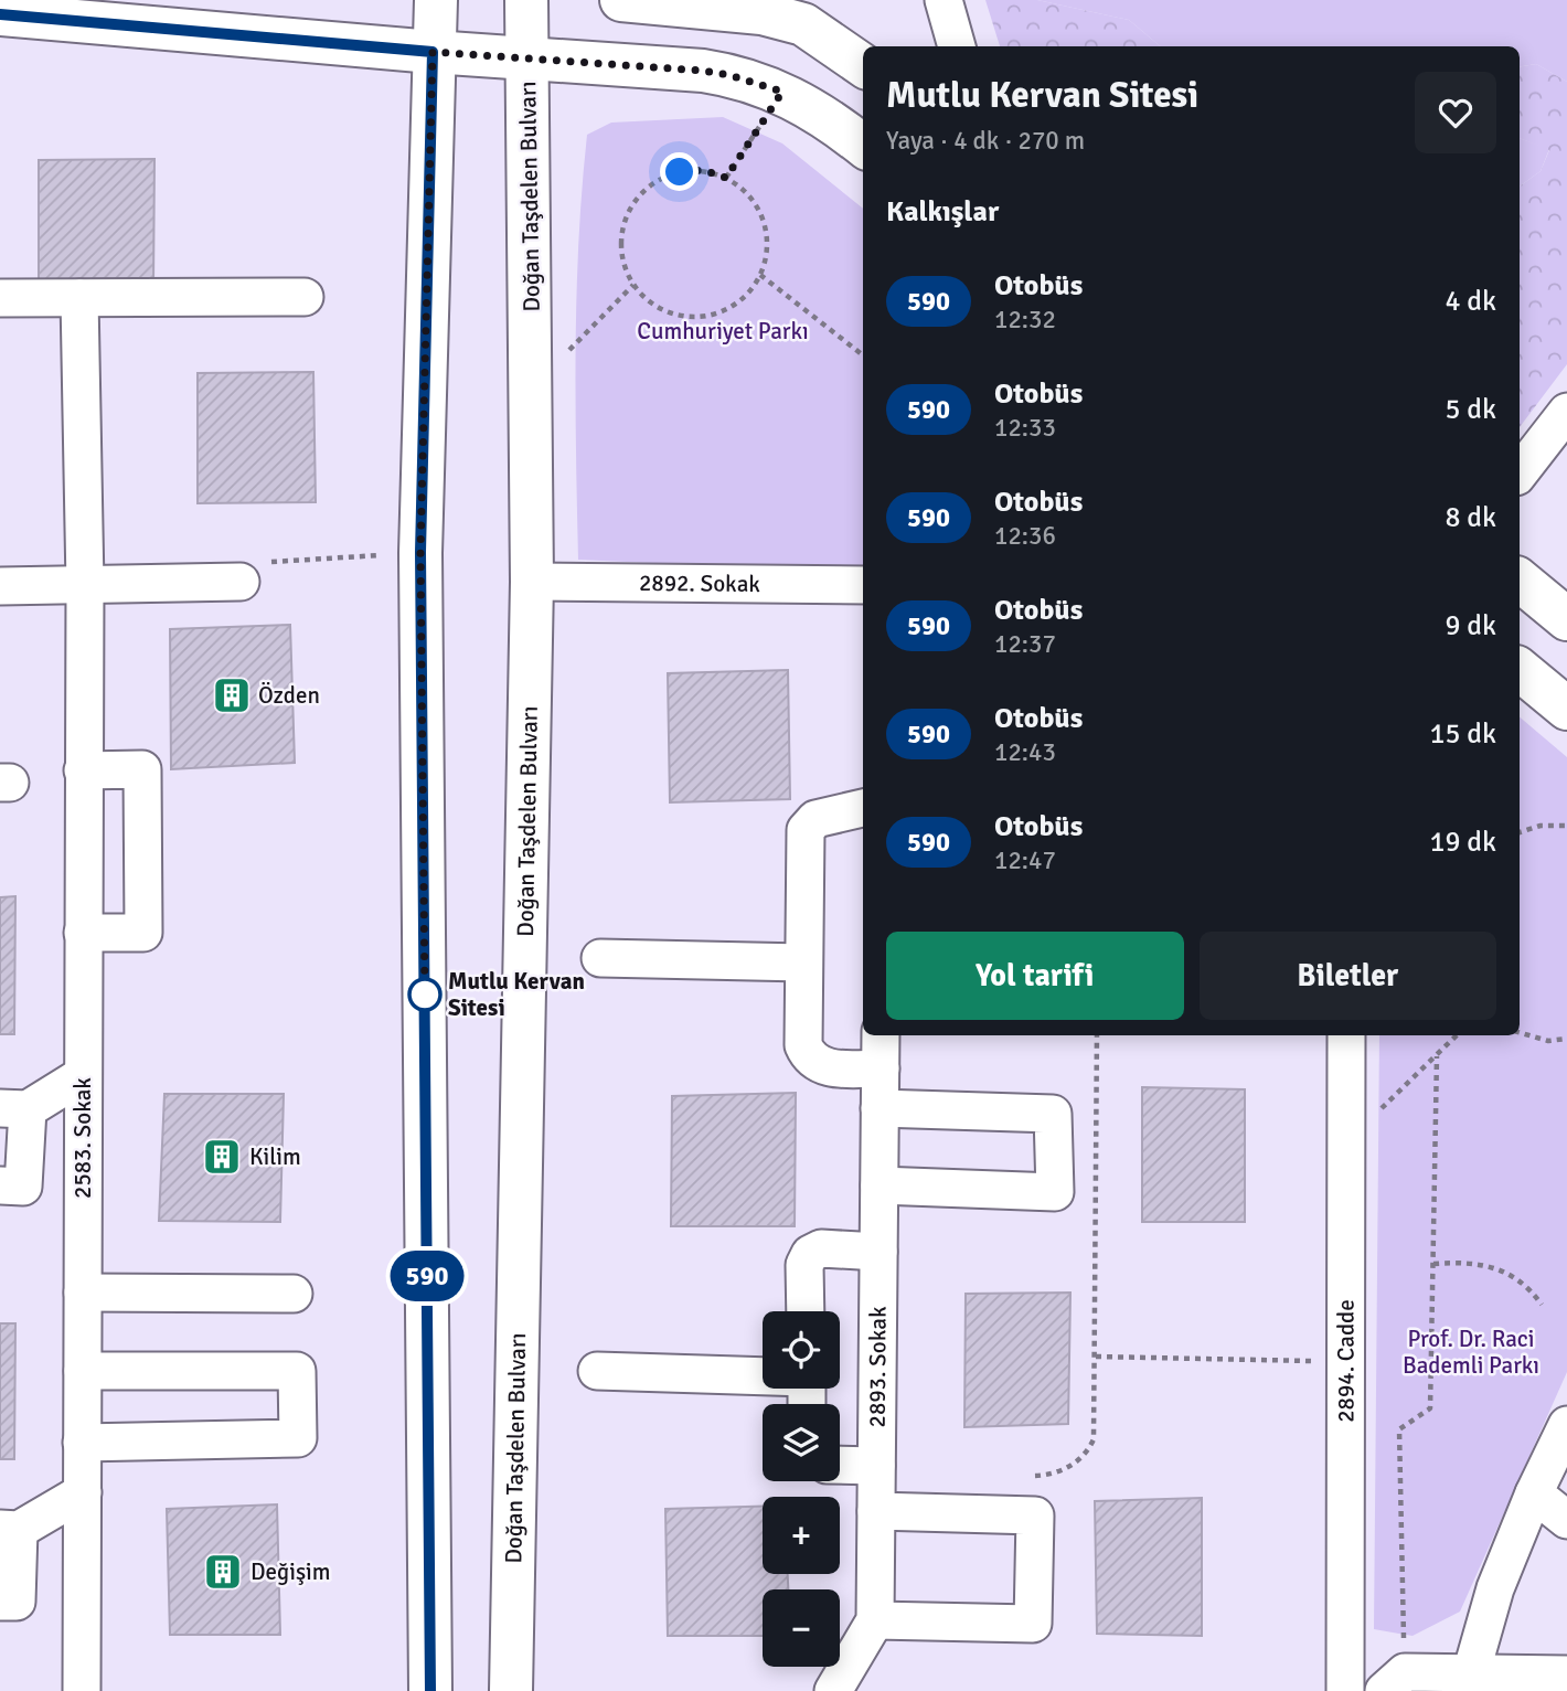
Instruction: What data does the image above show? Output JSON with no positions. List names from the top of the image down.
{
  "streets": {
    "main road": ["Doğan Taşdelen Bulvarı"],
    "street": [
      "2892. Sokak",
      "2583. Sokak",
      "2894. Cadde",
      "2893. Sokak"
    ]
  },
  "crossings": [
    ["Doğan Taşdelen Bulvarı", "2892. Sokak"]
  ],
  "parks": ["Cumhuriyet Parkı", "Prof. Dr. Raci Bademli Parkı"],
  "places": {
    "building": ["Özden", "Kilim", "Değişim"],
    "other": ["Mutlu Kervan Sitesi"]
  },
  "lines": ["bus line 590"],
  "page": {
    "on_map": "590",
    "heading": [
      ["Mutlu Kervan Sitesi", "Yaya · 4 dk · 270 m"],
      "Kalkışlar"
    ],
    "list": [
      {
        "mark": "590",
        "name": "Otobüs",
        "note": "12:32",
        "value": "4 dk"
      },
      {
        "mark": "590",
        "name": "Otobüs",
        "note": "12:33",
        "value": "5 dk"
      },
      {
        "mark": "590",
        "name": "Otobüs",
        "note": "12:36",
        "value": "8 dk"
      },
      {
        "mark": "590",
        "name": "Otobüs",
        "note": "12:37",
        "value": "9 dk"
      },
      {
        "mark": "590",
        "name": "Otobüs",
        "note": "12:43",
        "value": "15 dk"
      },
      {
        "mark": "590",
        "name": "Otobüs",
        "note": "12:47",
        "value": "19 dk"
      }
    ],
    "buttons": ["Yol tarifi", "Biletler"],
    "map_buttons": ["+", "−"]
  }
}
